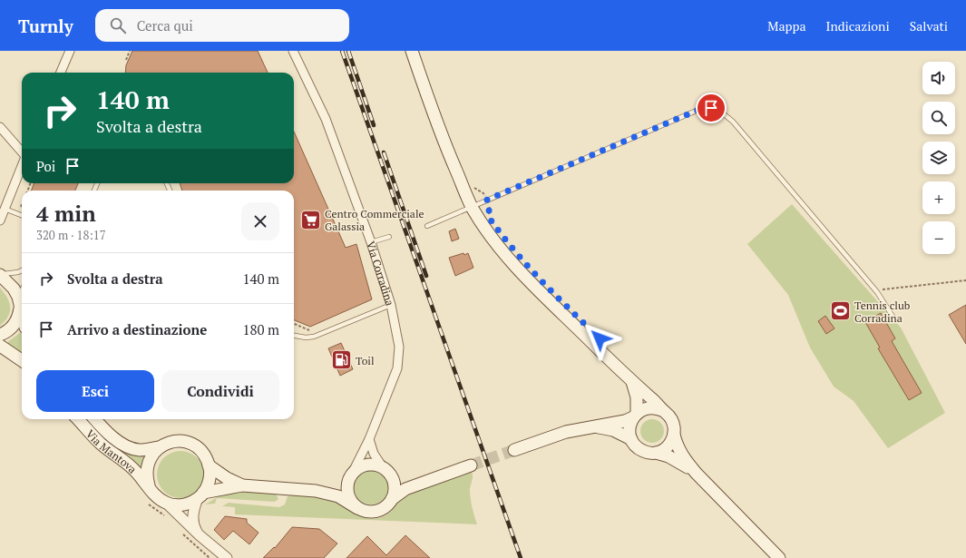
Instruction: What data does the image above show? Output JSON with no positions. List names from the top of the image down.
{
  "streets": {
    "main road": ["Via Mantova"],
    "street": ["Via Corradina"]
  },
  "places": {
    "supermarket": ["Centro Commerciale Galassia"],
    "sports": ["Tennis club Corradina"],
    "fuel station": ["Toil"]
  },
  "page": {
    "header": "Turnly",
    "search": "Cerca qui",
    "nav": ["Mappa", "Indicazioni", "Salvati"],
    "map_buttons": ["+", "−"],
    "turn": ["140 m", "Svolta a destra"],
    "then": "Poi",
    "heading": ["4 min", "320 m · 18:17"],
    "list": [
      {
        "name": "Svolta a destra",
        "value": "140 m"
      },
      {
        "name": "Arrivo a destinazione",
        "value": "180 m"
      }
    ],
    "buttons": ["Esci", "Condividi"]
  }
}
